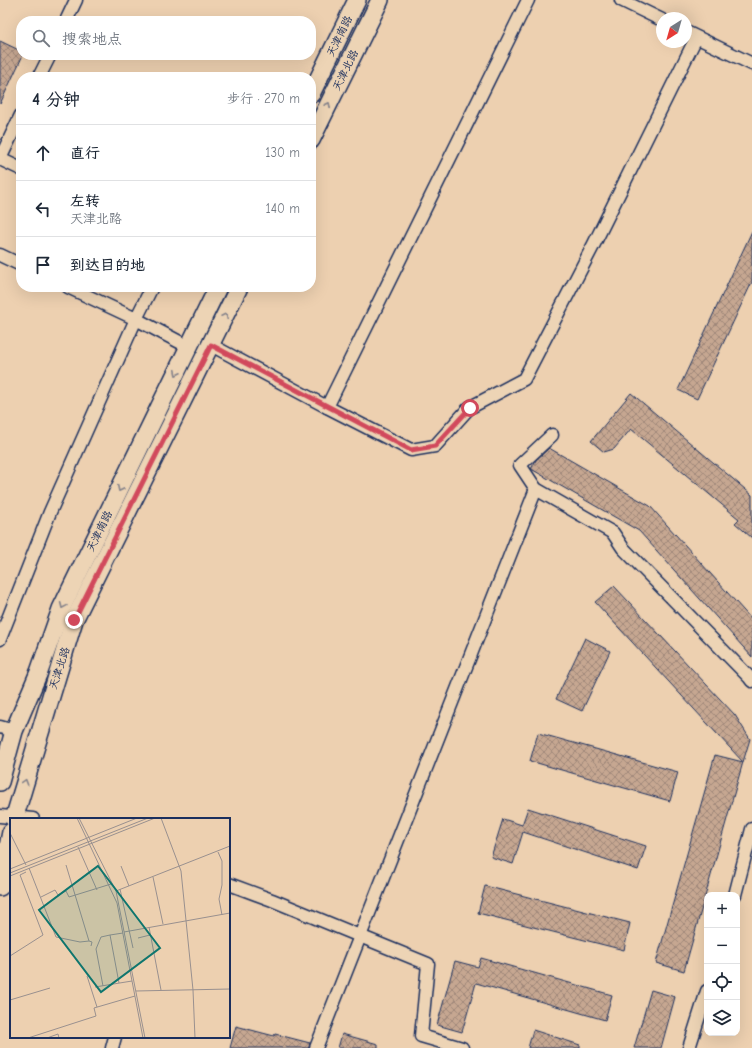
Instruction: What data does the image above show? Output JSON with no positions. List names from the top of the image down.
{
  "streets": {
    "street": ["天津南路", "天津北路"]
  },
  "north": "bottom left",
  "page": {
    "search": "搜索地点",
    "heading": ["4 分钟", "步行 · 270 m"],
    "list": [
      ["直行", "130 m"],
      ["左转", "天津北路", "140 m"],
      "到达目的地"
    ],
    "map_buttons": ["+", "−"]
  }
}
